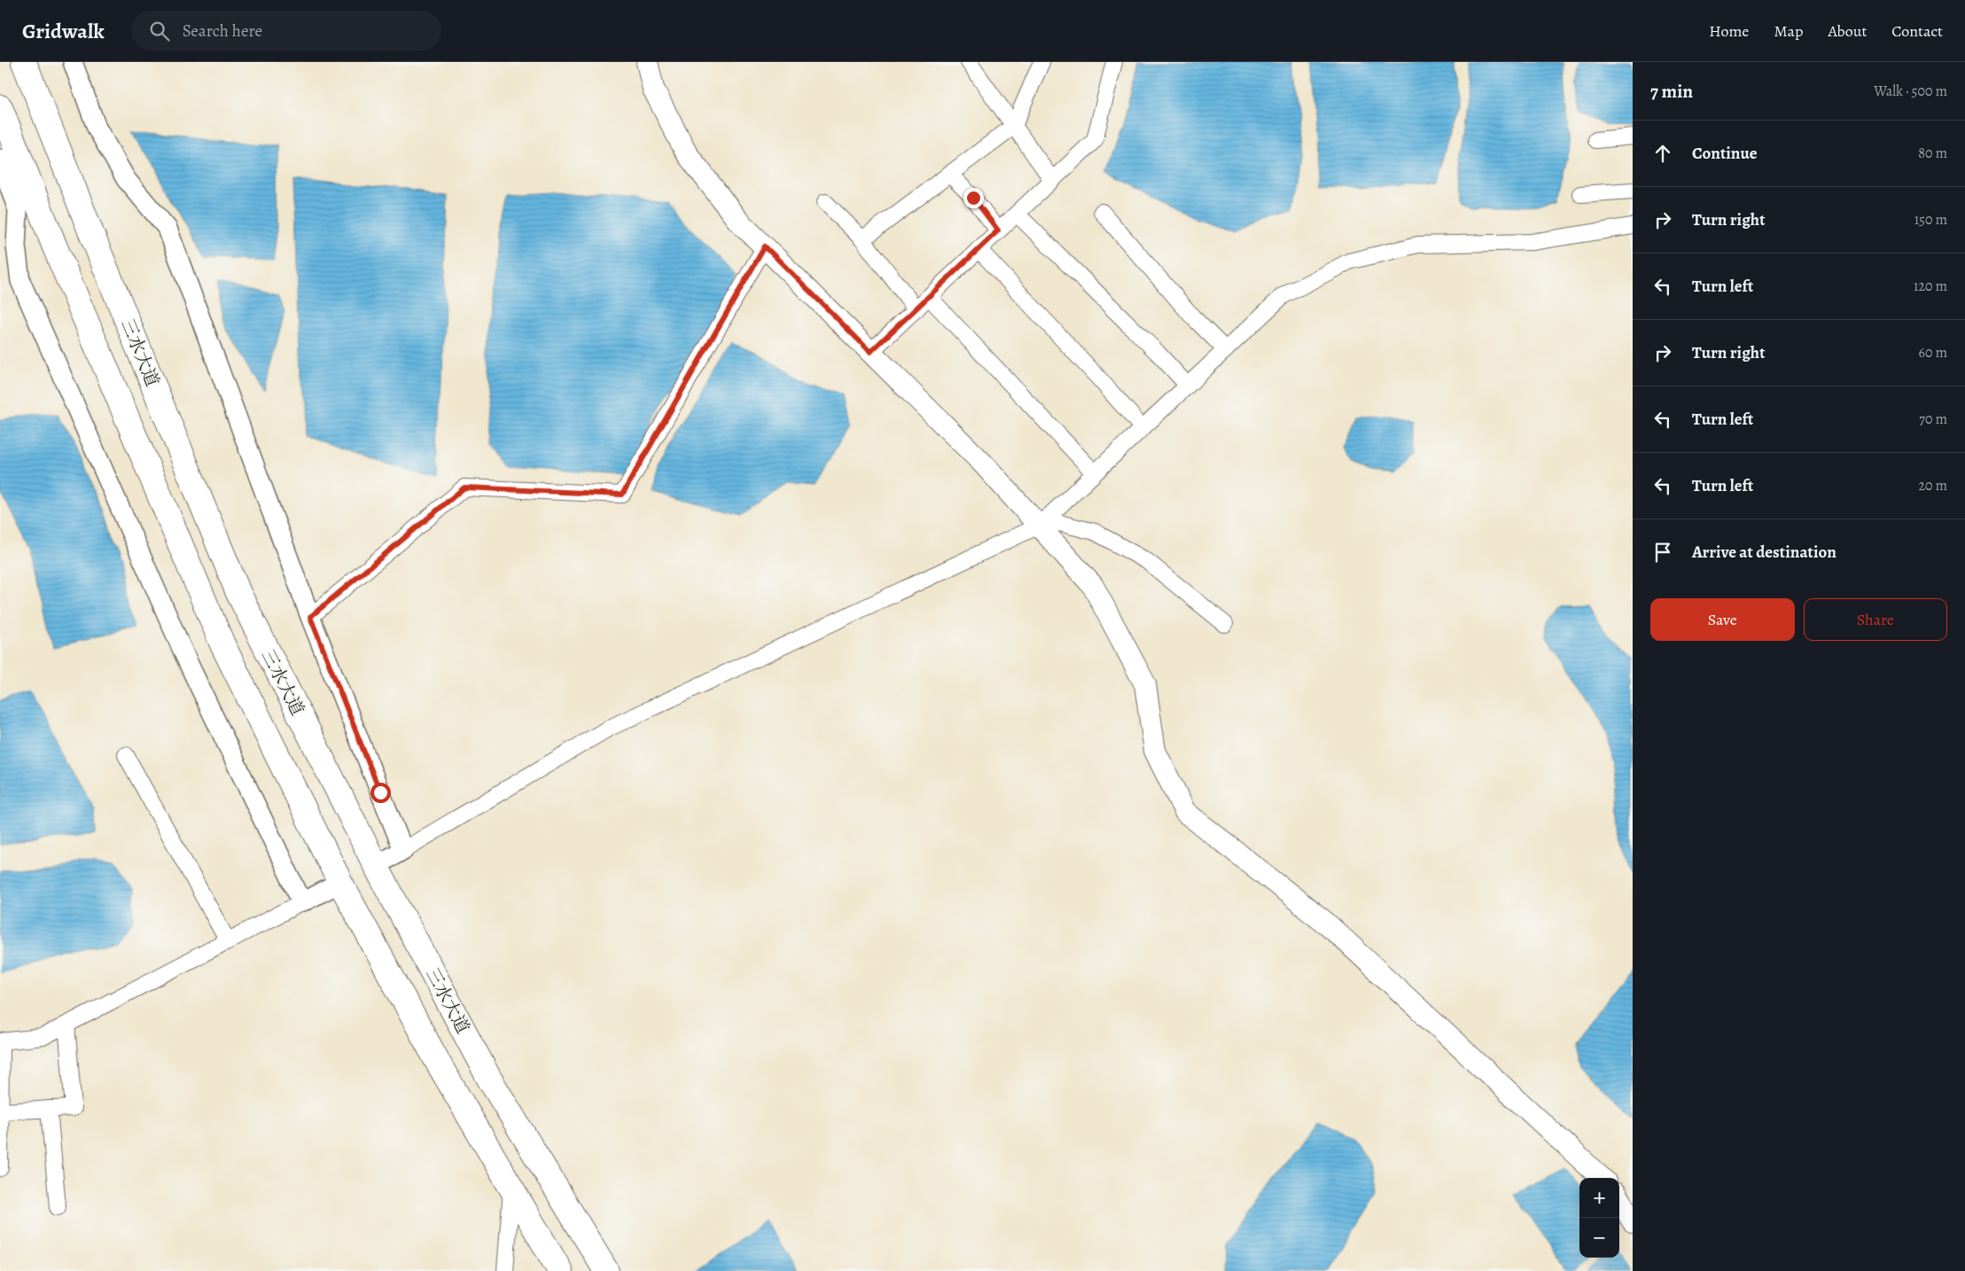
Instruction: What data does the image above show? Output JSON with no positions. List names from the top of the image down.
{
  "streets": {
    "highway": ["三水大道"]
  },
  "page": {
    "header": "Gridwalk",
    "search": "Search here",
    "nav": [
      "Home",
      "Map",
      "About",
      "Contact"
    ],
    "heading": ["7 min", "Walk · 500 m"],
    "list": [
      ["Continue", "80 m"],
      ["Turn right", "150 m"],
      ["Turn left", "120 m"],
      ["Turn right", "60 m"],
      ["Turn left", "70 m"],
      ["Turn left", "20 m"],
      "Arrive at destination"
    ],
    "buttons": ["Save", "Share"],
    "map_buttons": ["+", "−"]
  }
}
